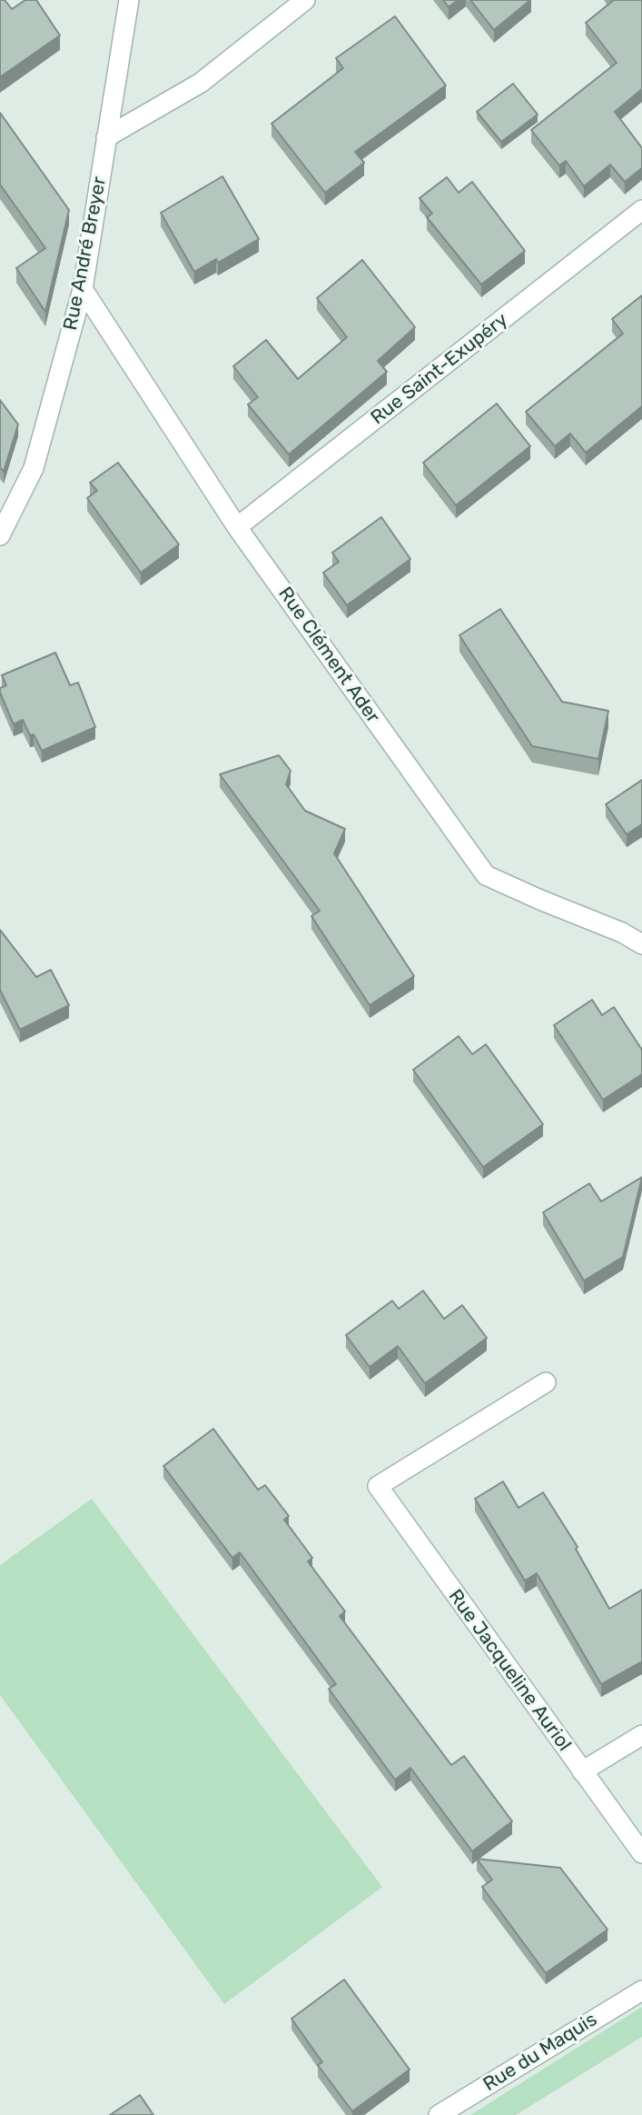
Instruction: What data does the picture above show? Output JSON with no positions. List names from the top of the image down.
{
  "streets": {
    "street": [
      "Rue André Breyer",
      "Rue Saint-Exupéry",
      "Rue Clément Ader",
      "Rue Jacqueline Auriol",
      "Rue du Maquis"
    ]
  },
  "crossings": [
    ["Rue André Breyer", "Rue Clément Ader"],
    ["Rue Saint-Exupéry", "Rue Clément Ader"]
  ]
}
